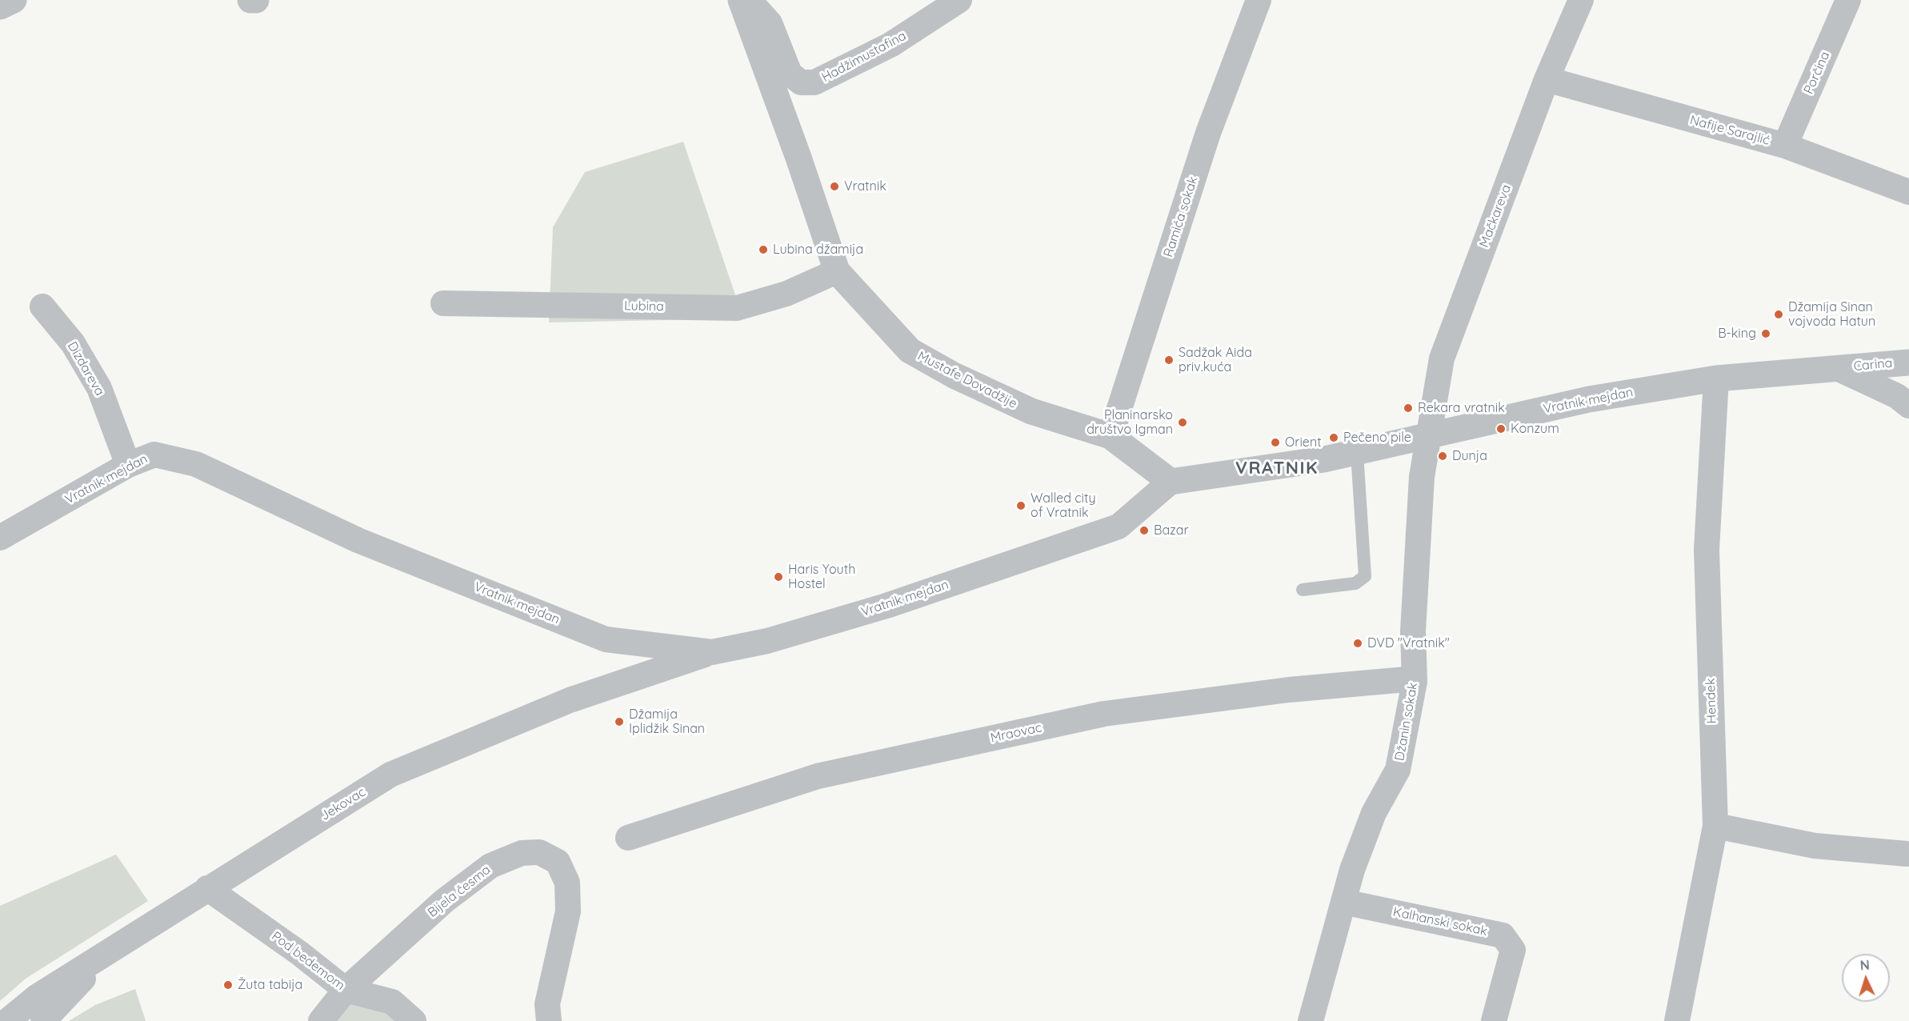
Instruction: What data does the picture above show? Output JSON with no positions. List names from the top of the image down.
{
  "streets": {
    "street": [
      "Hadžimustafina",
      "Porčina",
      "Nafije Sarajlić",
      "Mačkareva",
      "Ramića sokak",
      "Lubina",
      "Carina",
      "Dizdareva",
      "Mustafe Dovadžije",
      "Vratnik mejdan",
      "Hendek",
      "Džanin sokak",
      "Mraovac",
      "Jekovac",
      "Bijela česma",
      "Kalhanski sokak",
      "Pod bedemom"
    ]
  },
  "crossings": [
    ["Porčina", "Nafije Sarajlić"],
    ["Nafije Sarajlić", "Mačkareva"],
    ["Mačkareva", "Vratnik mejdan"],
    ["Mačkareva", "Džanin sokak"],
    ["Ramića sokak", "Mustafe Dovadžije"],
    ["Lubina", "Mustafe Dovadžije"],
    ["Carina", "Vratnik mejdan"],
    ["Dizdareva", "Vratnik mejdan"],
    ["Mustafe Dovadžije", "Vratnik mejdan"],
    ["Vratnik mejdan", "Hendek"],
    ["Vratnik mejdan", "Džanin sokak"],
    ["Vratnik mejdan", "Jekovac"],
    ["Džanin sokak", "Mraovac"],
    ["Džanin sokak", "Kalhanski sokak"],
    ["Jekovac", "Pod bedemom"],
    ["Bijela česma", "Pod bedemom"]
  ],
  "districts": ["VRATNIK"],
  "places": [
    "Vratnik",
    "Lubina džamija",
    "Džamija Sinan vojvoda Hatun",
    "B-king",
    "Sadžak Aida priv.kuća",
    "Rekara vratnik",
    "Planinarsko društvo Igman",
    "Konzum",
    "Pečeno pile",
    "Orient",
    "Dunja",
    "Walled city of Vratnik",
    "Bazar",
    "Haris Youth Hostel",
    "DVD \"Vratnik\"",
    "Džamija Iplidžik Sinan",
    "Žuta tabija"
  ],
  "north": "top"
}
